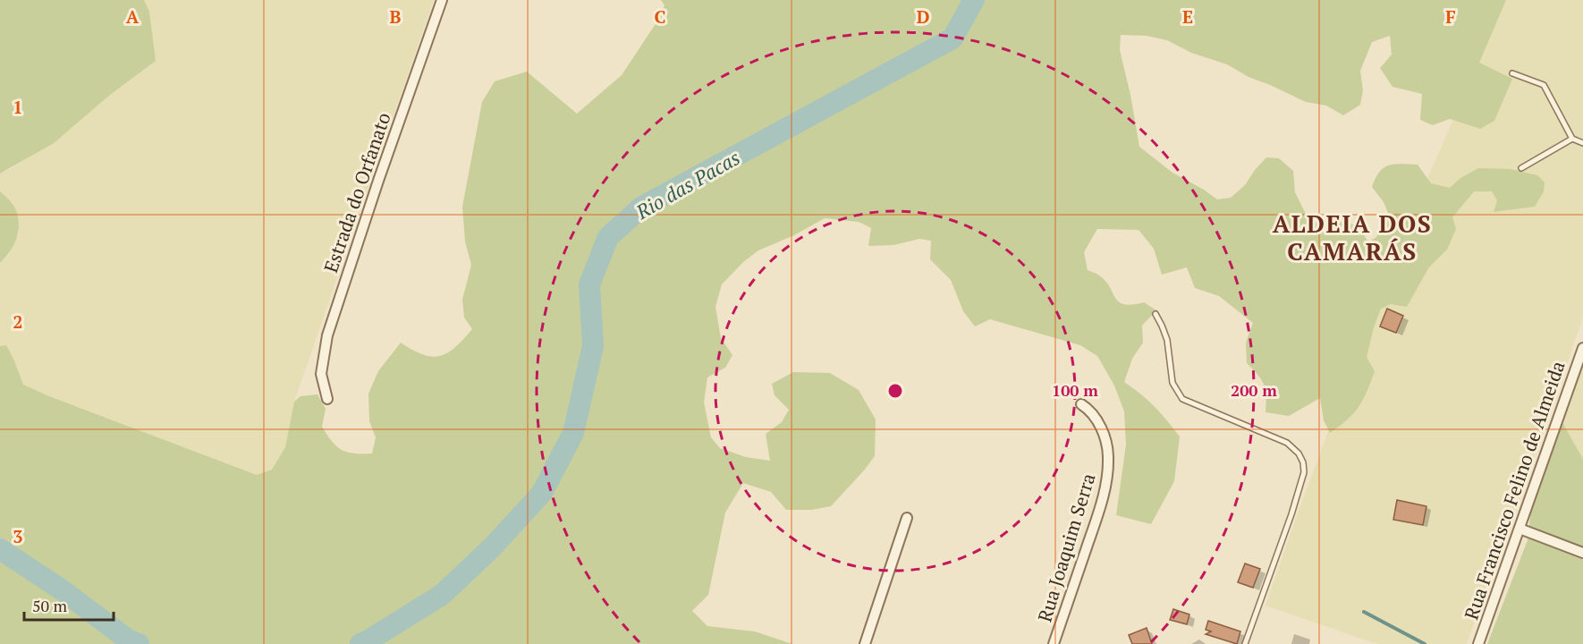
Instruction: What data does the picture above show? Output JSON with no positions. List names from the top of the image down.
{
  "streets": {
    "street": ["Estrada do Orfanato", "Rua Francisco Felino de Almeida", "Rua Joaquim Serra"]
  },
  "districts": ["ALDEIA DOS CAMARÁS"],
  "water": ["Rio das Pacas"],
  "scale_bar": "50 m",
  "grid": {
    "columns": [
      "A",
      "B",
      "C",
      "D",
      "E",
      "F"
    ],
    "rows": ["1", "2", "3"]
  },
  "rings": ["100 m", "200 m"]
}
